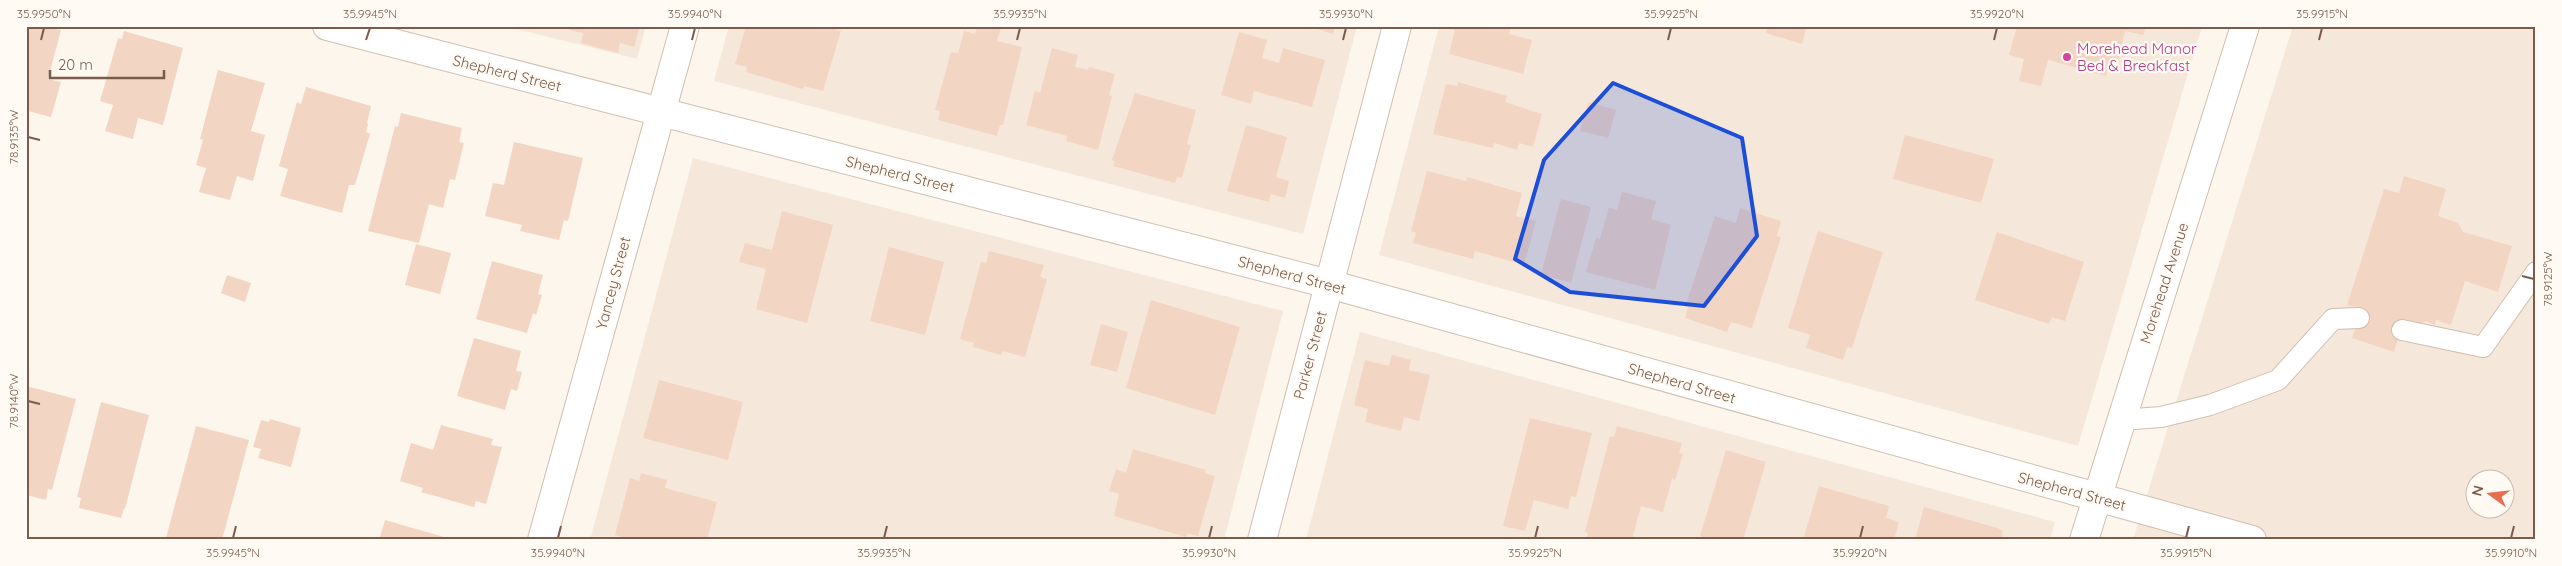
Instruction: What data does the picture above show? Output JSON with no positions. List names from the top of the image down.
{
  "streets": {
    "street": [
      "Shepherd Street",
      "Yancey Street",
      "Morehead Avenue",
      "Parker Street"
    ]
  },
  "crossings": [
    ["Shepherd Street", "Yancey Street"],
    ["Shepherd Street", "Morehead Avenue"],
    ["Shepherd Street", "Parker Street"]
  ],
  "places": ["Morehead Manor Bed & Breakfast"],
  "scale_bar": "20 m",
  "north": "left",
  "coordinates": [
    "35.9950°N",
    "35.9945°N",
    "35.9940°N",
    "35.9935°N",
    "35.9930°N",
    "35.9925°N",
    "35.9920°N",
    "35.9915°N",
    "78.9135°W",
    "78.9125°W",
    "78.9140°W",
    "35.9910°N"
  ]
}
